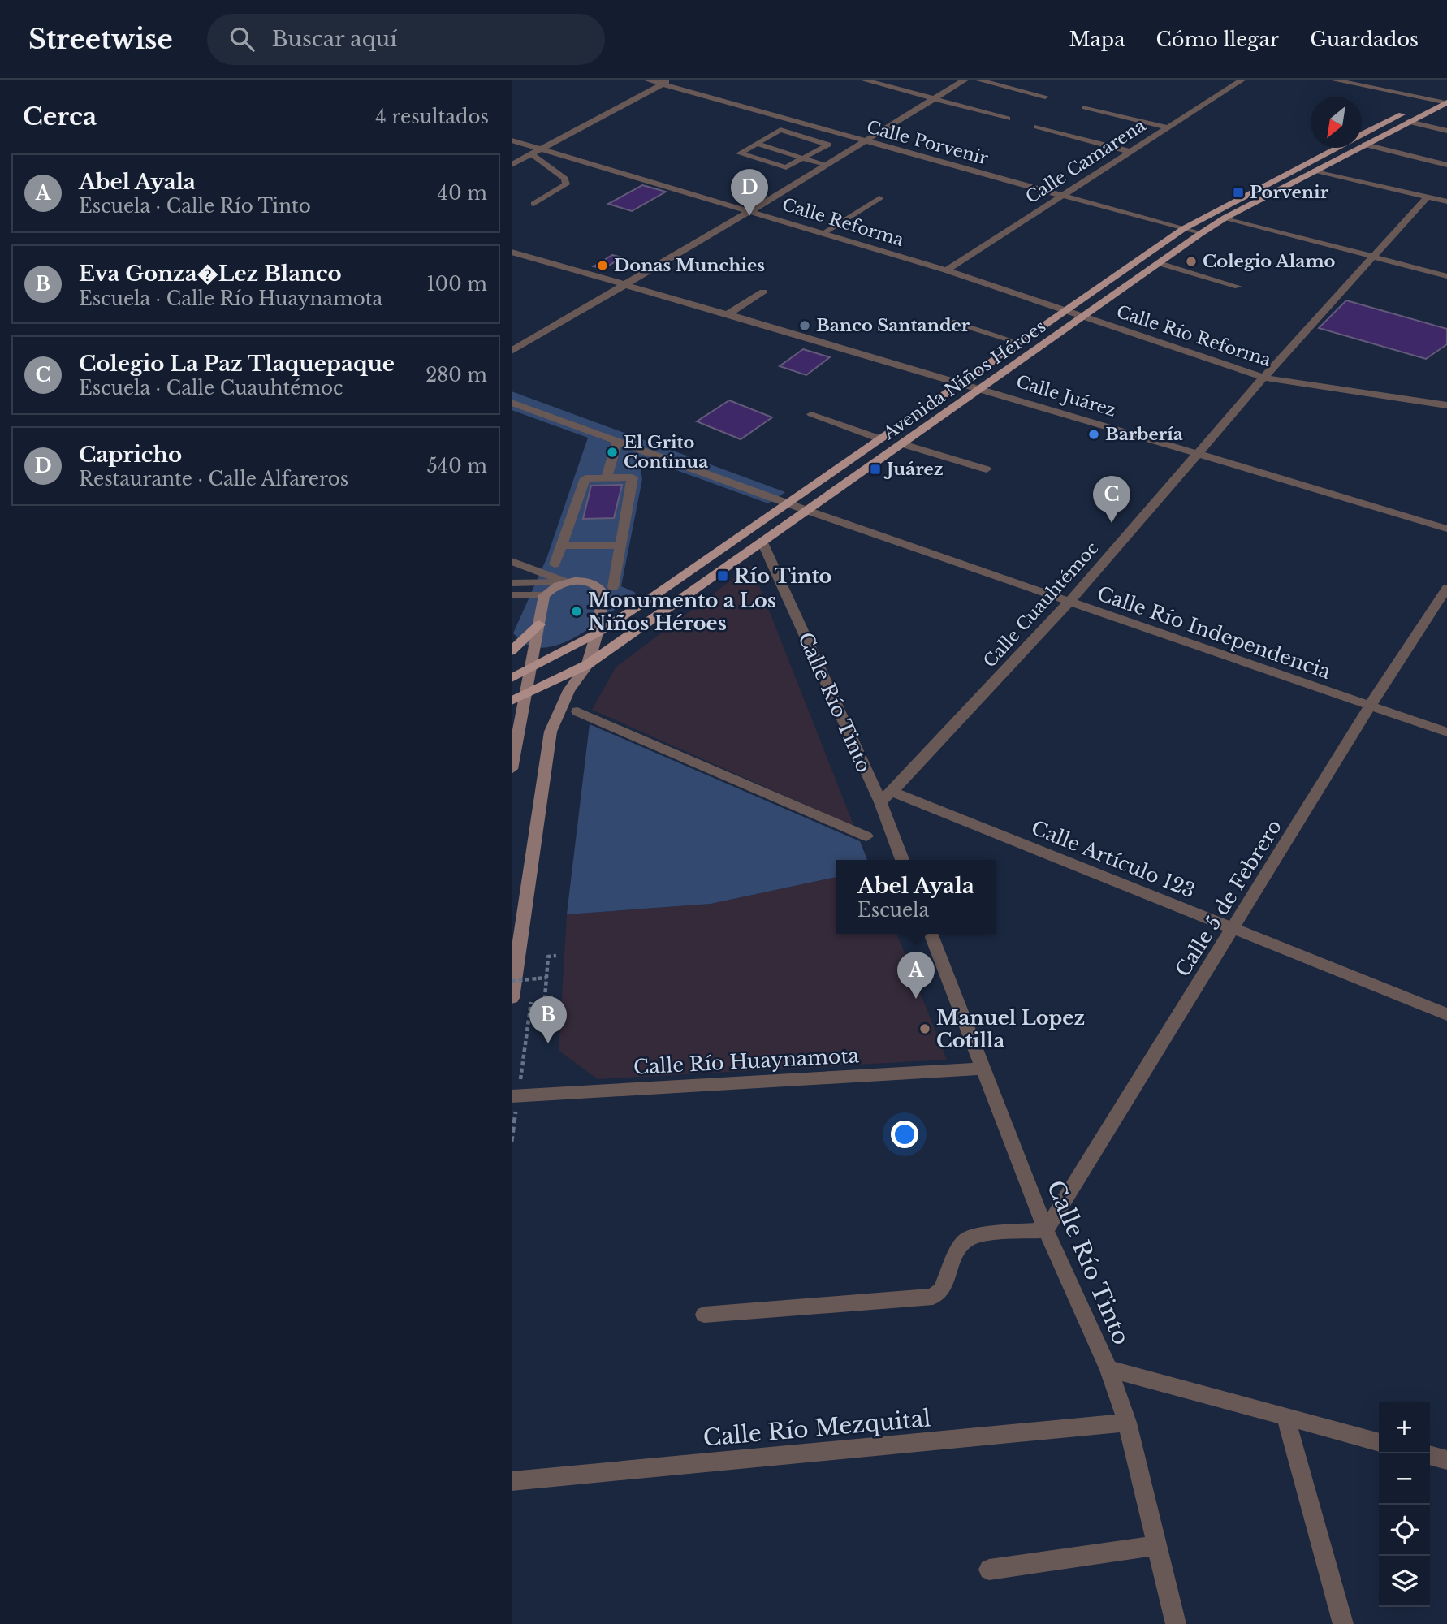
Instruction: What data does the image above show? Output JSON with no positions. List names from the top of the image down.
{
  "streets": {
    "main road": ["Avenida Niños Héroes"],
    "street": [
      "Calle Porvenir",
      "Calle Camarena",
      "Calle Reforma",
      "Calle Río Reforma",
      "Calle Juárez",
      "Calle Cuauhtémoc",
      "Calle Río Independencia",
      "Calle Río Tinto",
      "Calle Artículo 123",
      "Calle 5 de Febrero",
      "Calle Río Huaynamota",
      "Calle Río Mezquital"
    ]
  },
  "crossings": [
    ["Calle Porvenir", "Calle Camarena"],
    ["Calle Porvenir", "Avenida Niños Héroes"],
    ["Calle Camarena", "Calle Reforma"],
    ["Calle Reforma", "Calle Río Reforma"],
    ["Calle Reforma", "Avenida Niños Héroes"],
    ["Calle Río Reforma", "Avenida Niños Héroes"],
    ["Calle Río Reforma", "Calle Cuauhtémoc"],
    ["Avenida Niños Héroes", "Calle Juárez"],
    ["Avenida Niños Héroes", "Calle Río Independencia"],
    ["Avenida Niños Héroes", "Calle Río Tinto"],
    ["Calle Juárez", "Calle Cuauhtémoc"],
    ["Calle Cuauhtémoc", "Calle Río Independencia"],
    ["Calle Cuauhtémoc", "Calle Río Tinto"],
    ["Calle Cuauhtémoc", "Calle Artículo 123"],
    ["Calle Río Independencia", "Calle 5 de Febrero"],
    ["Calle Río Tinto", "Calle 5 de Febrero"],
    ["Calle Río Tinto", "Calle Río Huaynamota"],
    ["Calle Río Tinto", "Calle Río Mezquital"],
    ["Calle Artículo 123", "Calle 5 de Febrero"]
  ],
  "places": {
    "transit": ["Porvenir", "Juárez", "Río Tinto"],
    "other": [
      "Colegio Alamo",
      "Donas Munchies",
      "Banco Santander",
      "Barbería",
      "El Grito Continua",
      "Monumento a Los Niños Héroes",
      "Manuel Lopez Cotilla"
    ]
  },
  "north": "bottom left",
  "page": {
    "header": "Streetwise",
    "search": "Buscar aquí",
    "nav": ["Mapa", "Cómo llegar", "Guardados"],
    "heading": ["Cerca", "4 resultados"],
    "list": [
      {
        "mark": "A",
        "name": "Abel Ayala",
        "note": "Escuela · Calle Río Tinto",
        "value": "40 m"
      },
      {
        "mark": "B",
        "name": "Eva Gonza�Lez Blanco",
        "note": "Escuela · Calle Río Huaynamota",
        "value": "100 m"
      },
      {
        "mark": "C",
        "name": "Colegio La Paz Tlaquepaque",
        "note": "Escuela · Calle Cuauhtémoc",
        "value": "280 m"
      },
      {
        "mark": "D",
        "name": "Capricho",
        "note": "Restaurante · Calle Alfareros",
        "value": "540 m"
      }
    ],
    "pins": [
      "D",
      "C",
      "A",
      "B"
    ],
    "popup": ["Abel Ayala", "Escuela"],
    "map_buttons": ["+", "−"]
  }
}
